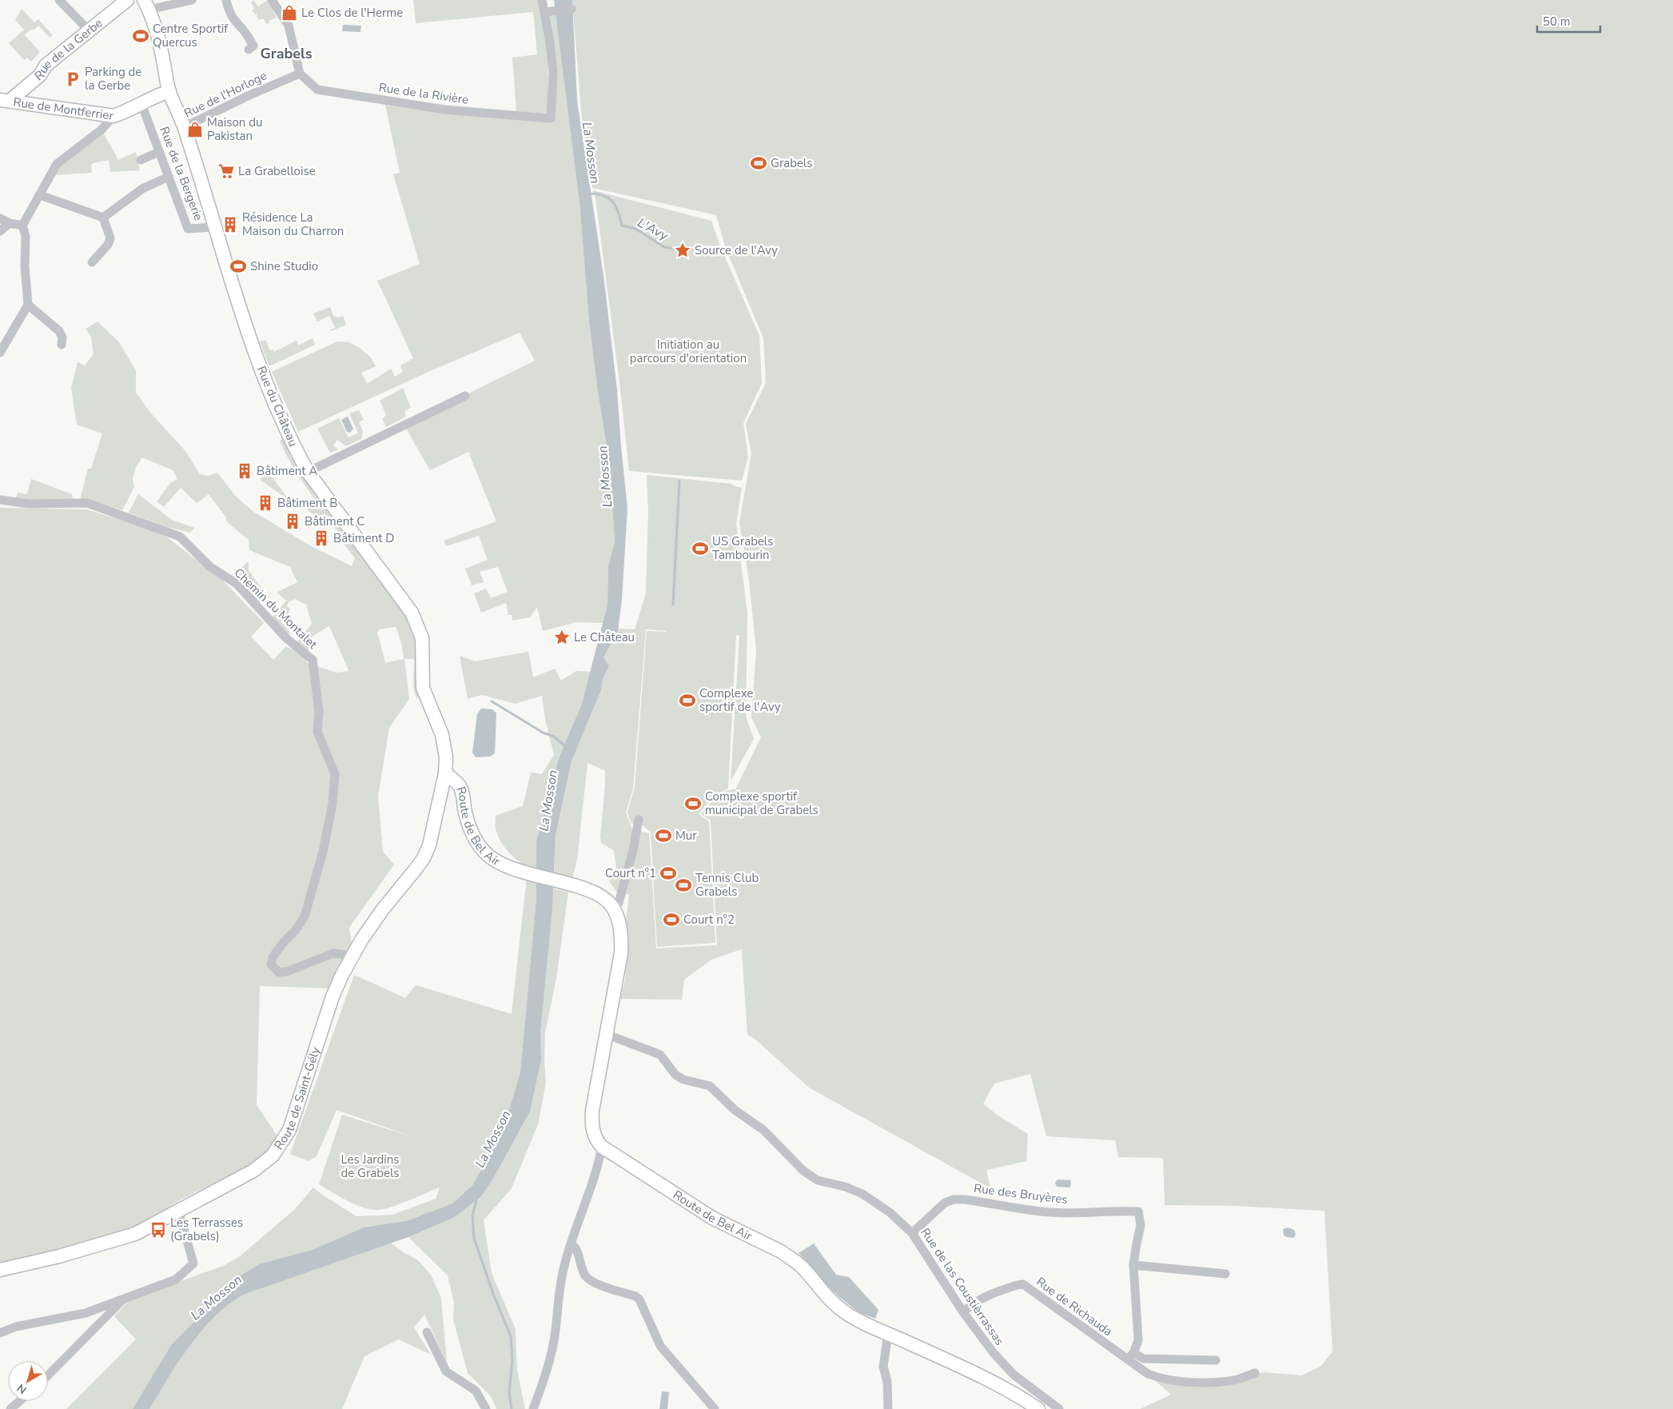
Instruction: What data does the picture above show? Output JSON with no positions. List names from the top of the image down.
{
  "streets": {
    "street": [
      "Rue de la Gerbe",
      "Rue de la Rivière",
      "Rue de l'Horloge",
      "Rue de Montferrier",
      "Rue de la Bergerie",
      "Rue du Château",
      "Chemin du Montalet",
      "Route de Bel Air",
      "Route de Saint-Gély",
      "Rue des Bruyères",
      "Rue de las Coustièrrassas",
      "Rue de Richauda"
    ]
  },
  "crossings": [
    ["Rue de la Gerbe", "Rue de Montferrier"],
    ["Rue de la Rivière", "Rue de l'Horloge"],
    ["Rue de l'Horloge", "Rue du Château"],
    ["Rue de Montferrier", "Rue de la Bergerie"],
    ["Rue de Montferrier", "Rue du Château"],
    ["Rue de la Bergerie", "Rue du Château"],
    ["Rue du Château", "Route de Bel Air"],
    ["Rue du Château", "Route de Saint-Gély"],
    ["Chemin du Montalet", "Route de Saint-Gély"],
    ["Route de Bel Air", "Route de Saint-Gély"],
    ["Route de Bel Air", "Rue de las Coustièrrassas"],
    ["Rue des Bruyères", "Rue de las Coustièrrassas"],
    ["Rue de las Coustièrrassas", "Rue de Richauda"]
  ],
  "districts": ["Grabels"],
  "water": ["La Mosson", "L'Avy"],
  "parks": ["Initiation au parcours d'orientation", "Les Jardins de Grabels"],
  "places": {
    "shop": ["Le Clos de l'Herme", "Maison du Pakistan"],
    "sports": [
      "Centre Sportif Quercus",
      "Grabels",
      "Shine Studio",
      "US Grabels Tambourin",
      "Complexe sportif de l'Avy",
      "Complexe sportif municipal de Grabels",
      "Mur",
      "Court n°1",
      "Tennis Club Grabels",
      "Court n°2"
    ],
    "parking": ["Parking de la Gerbe"],
    "supermarket": ["La Grabelloise"],
    "building": [
      "Résidence La Maison du Charron",
      "Bâtiment A",
      "Bâtiment B",
      "Bâtiment C",
      "Bâtiment D"
    ],
    "place": ["Source de l'Avy", "Le Château"],
    "bus stop": ["Les Terrasses (Grabels)"]
  },
  "scale_bar": "50 m",
  "north": "bottom left"
}
